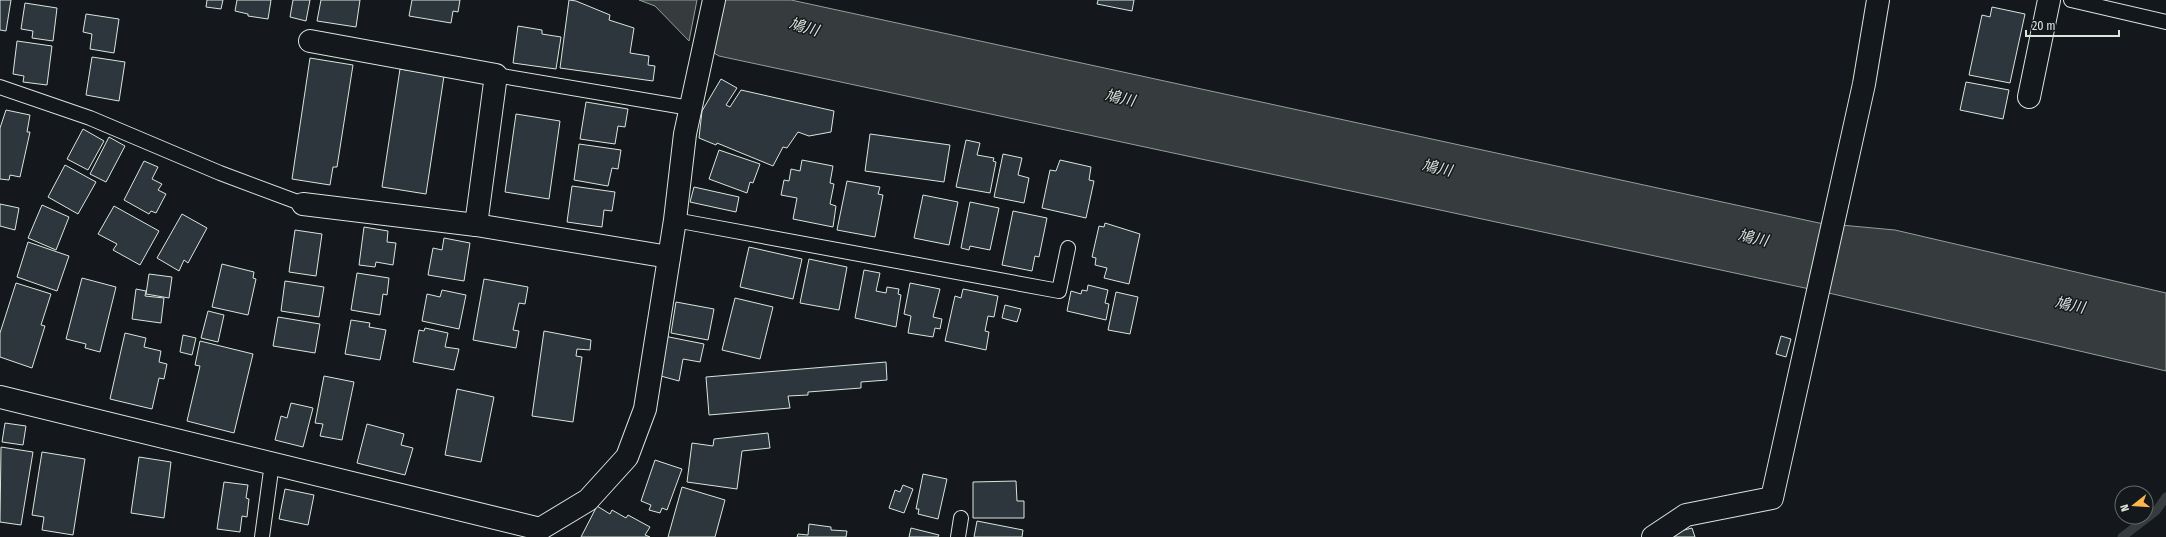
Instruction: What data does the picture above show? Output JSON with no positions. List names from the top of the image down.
{
  "water": ["鳩川"],
  "scale_bar": "20 m",
  "north": "left"
}
